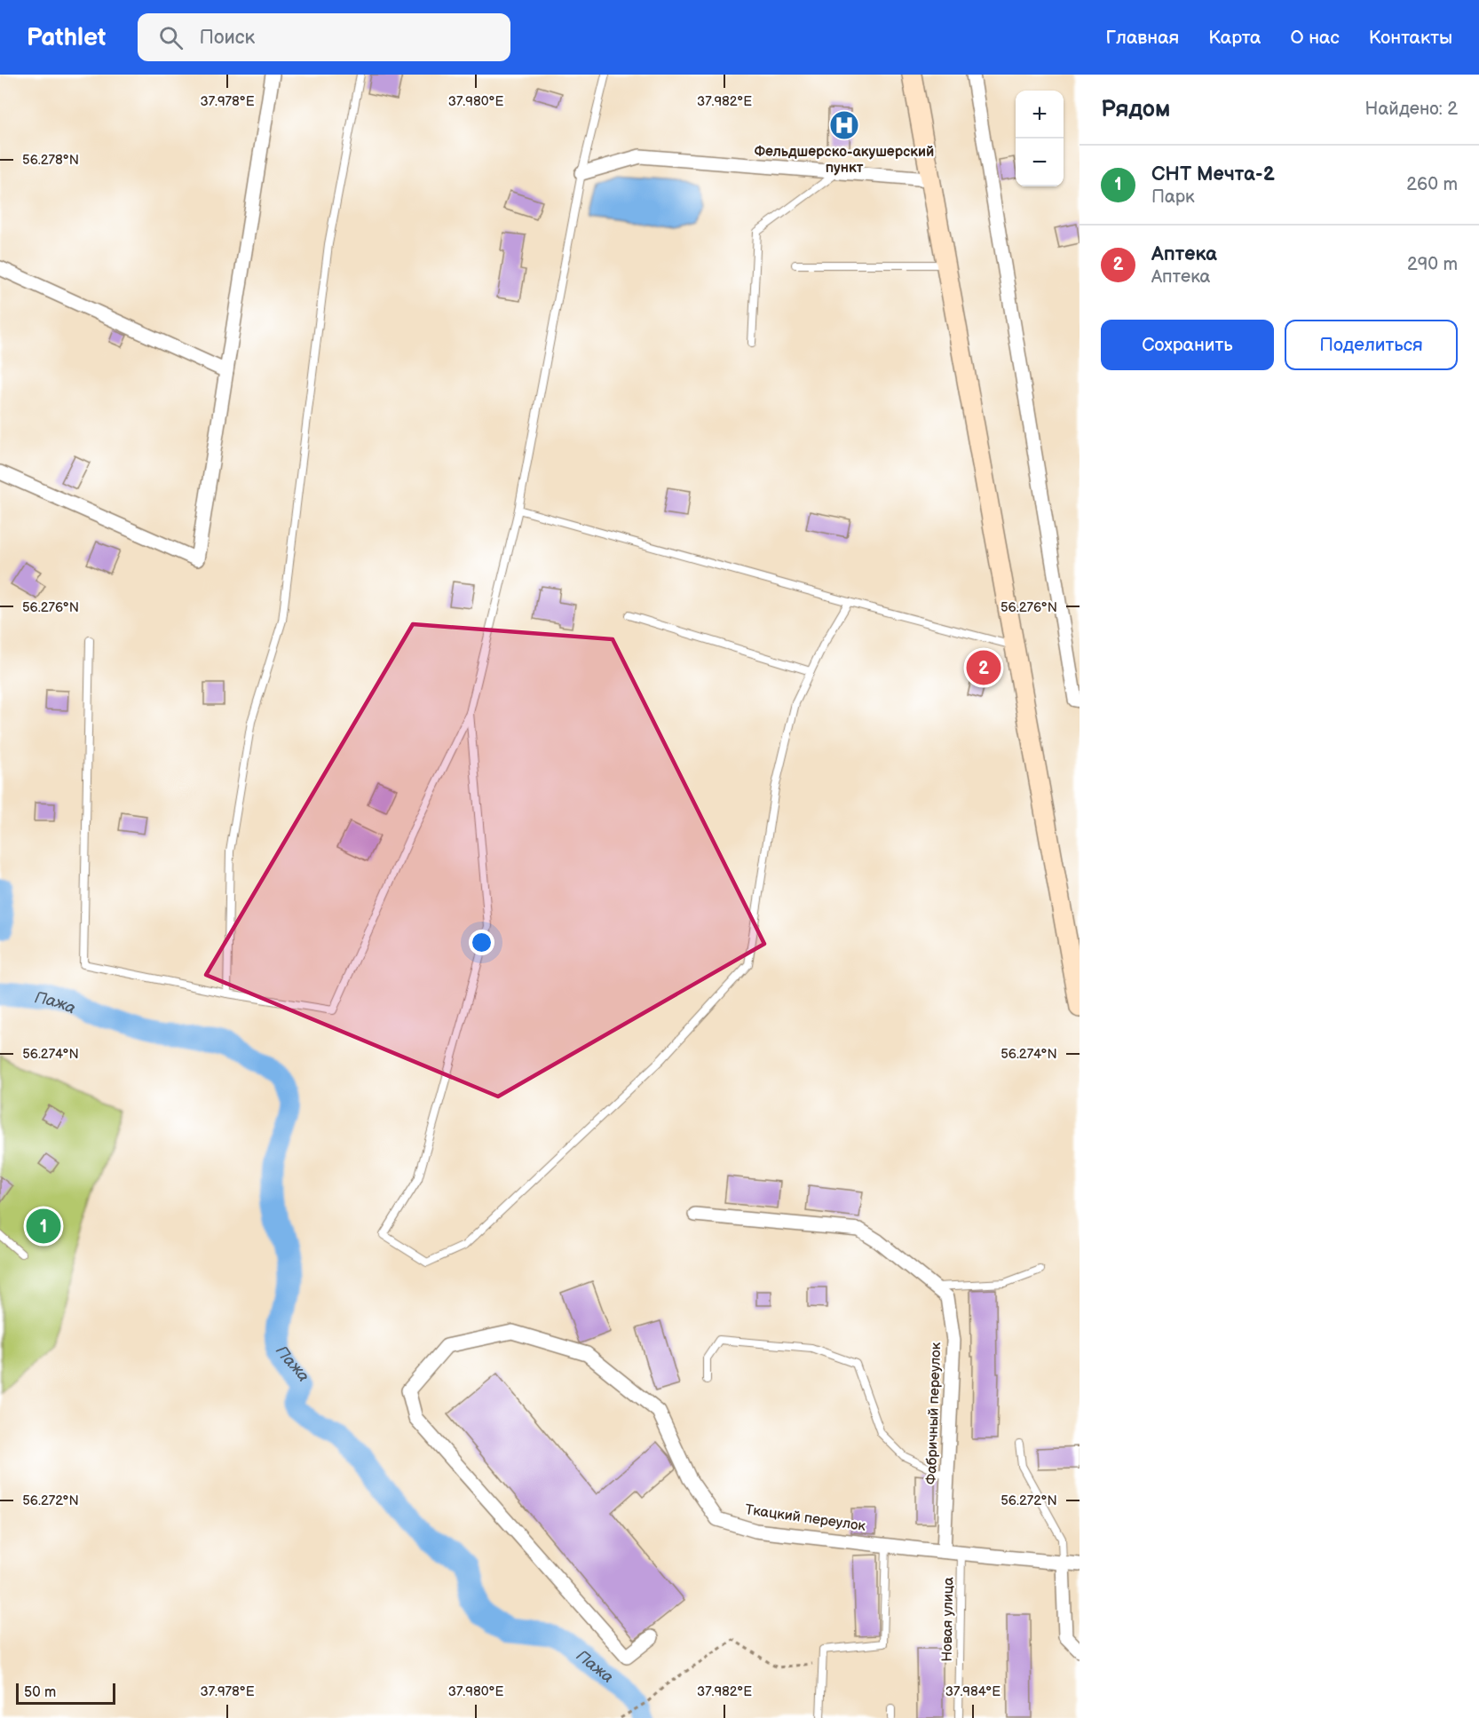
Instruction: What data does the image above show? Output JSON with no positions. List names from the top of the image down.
{
  "streets": {
    "street": ["Фабричный переулок", "Ткацкий переулок"],
    "lane": ["Новая улица"]
  },
  "crossings": [
    ["Фабричный переулок", "Ткацкий переулок"],
    ["Ткацкий переулок", "Новая улица"]
  ],
  "water": ["Пажа"],
  "places": {
    "hospital": ["Фельдшерско-акушерский пункт"]
  },
  "scale_bar": "50 m",
  "page": {
    "header": "Pathlet",
    "search": "Поиск",
    "nav": [
      "Главная",
      "Карта",
      "О нас",
      "Контакты"
    ],
    "heading": ["Рядом", "Найдено: 2"],
    "map_buttons": ["+", "−"],
    "list": [
      {
        "mark": "1",
        "name": "СНТ Мечта-2",
        "note": "Парк",
        "value": "260 m"
      },
      {
        "mark": "2",
        "name": "Аптека",
        "note": "Аптека",
        "value": "290 m"
      }
    ],
    "buttons": ["Сохранить", "Поделиться"],
    "pins": ["2", "1"],
    "scale": "50 m"
  },
  "coordinates": [
    "37.978°E",
    "37.980°E",
    "37.982°E",
    "56.278°N",
    "56.276°N",
    "56.274°N",
    "56.272°N",
    "37.984°E"
  ]
}
